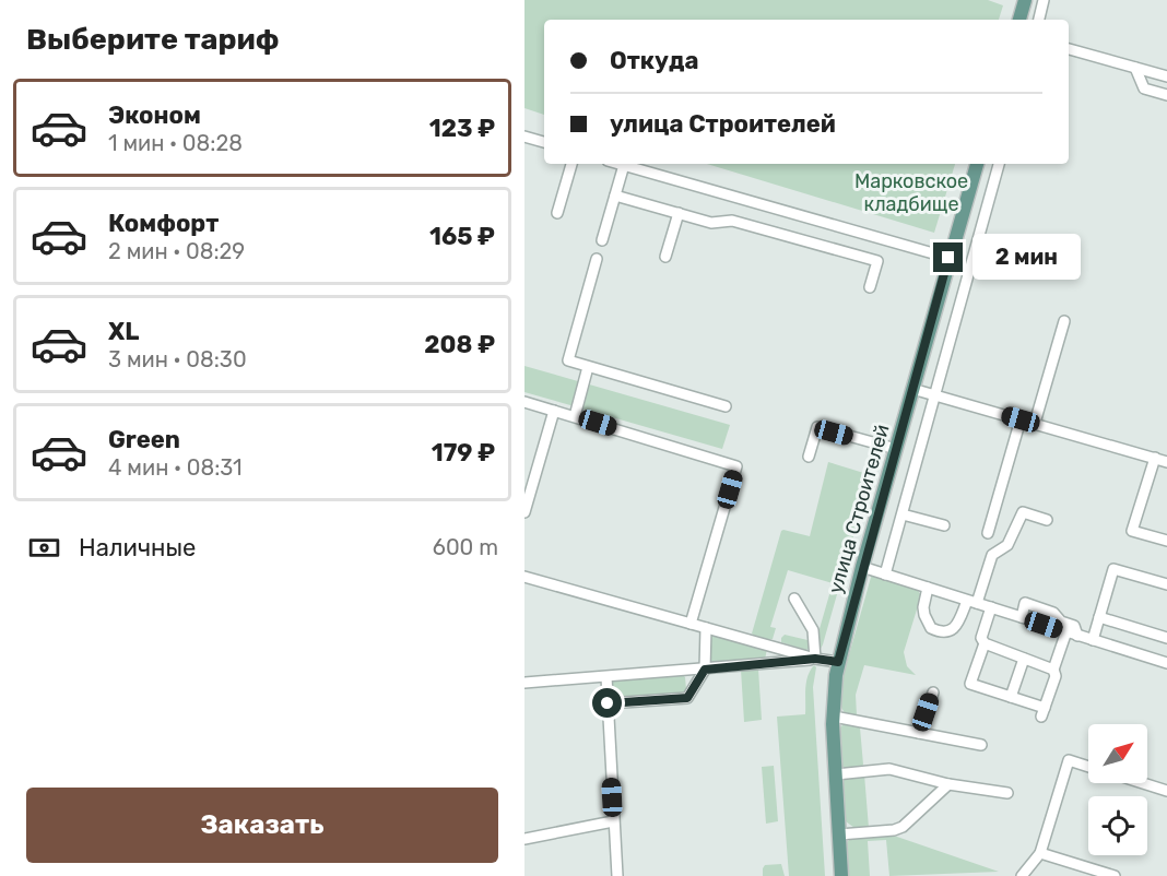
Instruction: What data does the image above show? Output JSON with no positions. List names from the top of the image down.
{
  "streets": {
    "main road": ["улица Строителей"]
  },
  "parks": ["Марковское кладбище"],
  "north": "top right",
  "page": {
    "heading": "Выберите тариф",
    "banner": ["Откуда", "улица Строителей"],
    "list": [
      {
        "name": "Эконом",
        "note": "1 мин · 08:28",
        "value": "123 ₽"
      },
      {
        "name": "Комфорт",
        "note": "2 мин · 08:29",
        "value": "165 ₽"
      },
      {
        "name": "XL",
        "note": "3 мин · 08:30",
        "value": "208 ₽"
      },
      {
        "name": "Green",
        "note": "4 мин · 08:31",
        "value": "179 ₽"
      }
    ],
    "bubble": "2 мин",
    "pay": ["Наличные", "600 m"],
    "buttons": "Заказать"
  }
}
